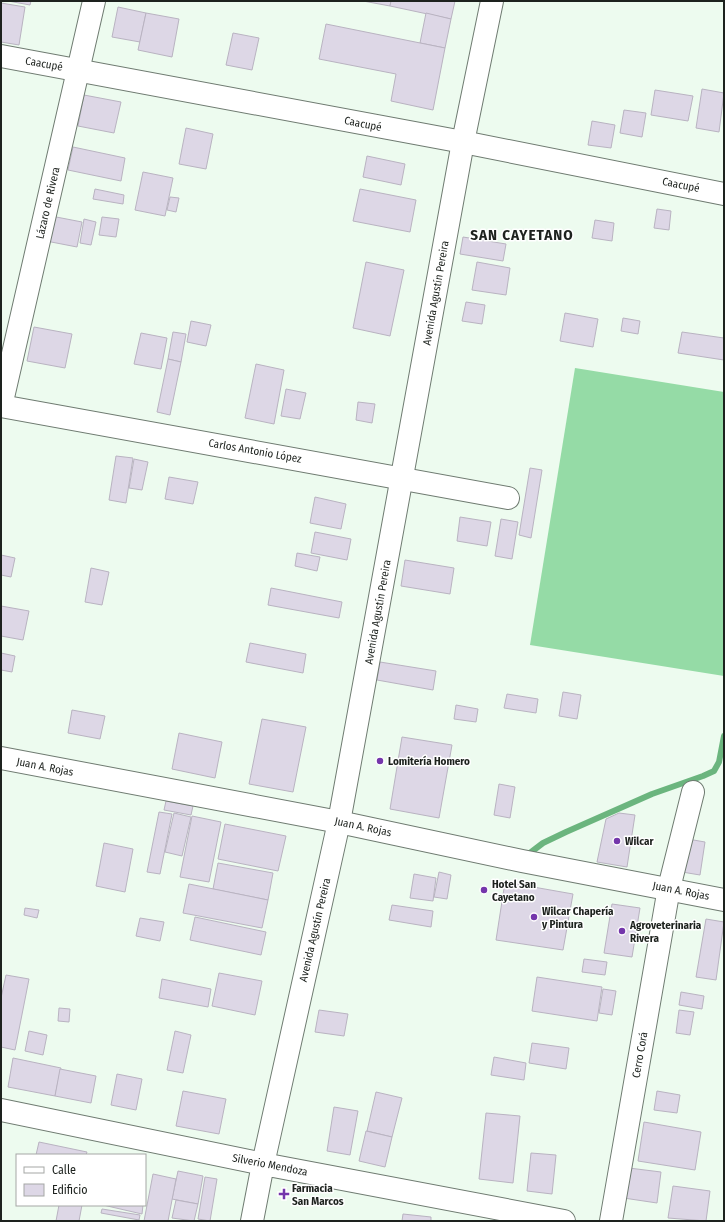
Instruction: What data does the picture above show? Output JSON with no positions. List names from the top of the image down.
{
  "streets": {
    "main road": [
      "Caacupé",
      "Lázaro de Rivera",
      "Avenida Agustín Pereira",
      "Carlos Antonio López",
      "Juan A. Rojas",
      "Cerro Corá",
      "Silverio Mendoza"
    ]
  },
  "crossings": [
    ["Caacupé", "Lázaro de Rivera"],
    ["Caacupé", "Avenida Agustín Pereira"],
    ["Lázaro de Rivera", "Carlos Antonio López"],
    ["Avenida Agustín Pereira", "Carlos Antonio López"],
    ["Avenida Agustín Pereira", "Juan A. Rojas"],
    ["Avenida Agustín Pereira", "Silverio Mendoza"],
    ["Juan A. Rojas", "Cerro Corá"]
  ],
  "districts": ["SAN CAYETANO"],
  "places": {
    "other": [
      "Lomitería Homero",
      "Wilcar",
      "Hotel San Cayetano",
      "Wilcar Chapería y Pintura",
      "Agroveterinaria Rivera"
    ],
    "health": ["Farmacia San Marcos"]
  },
  "legend": ["Calle", "Edificio"]
}
